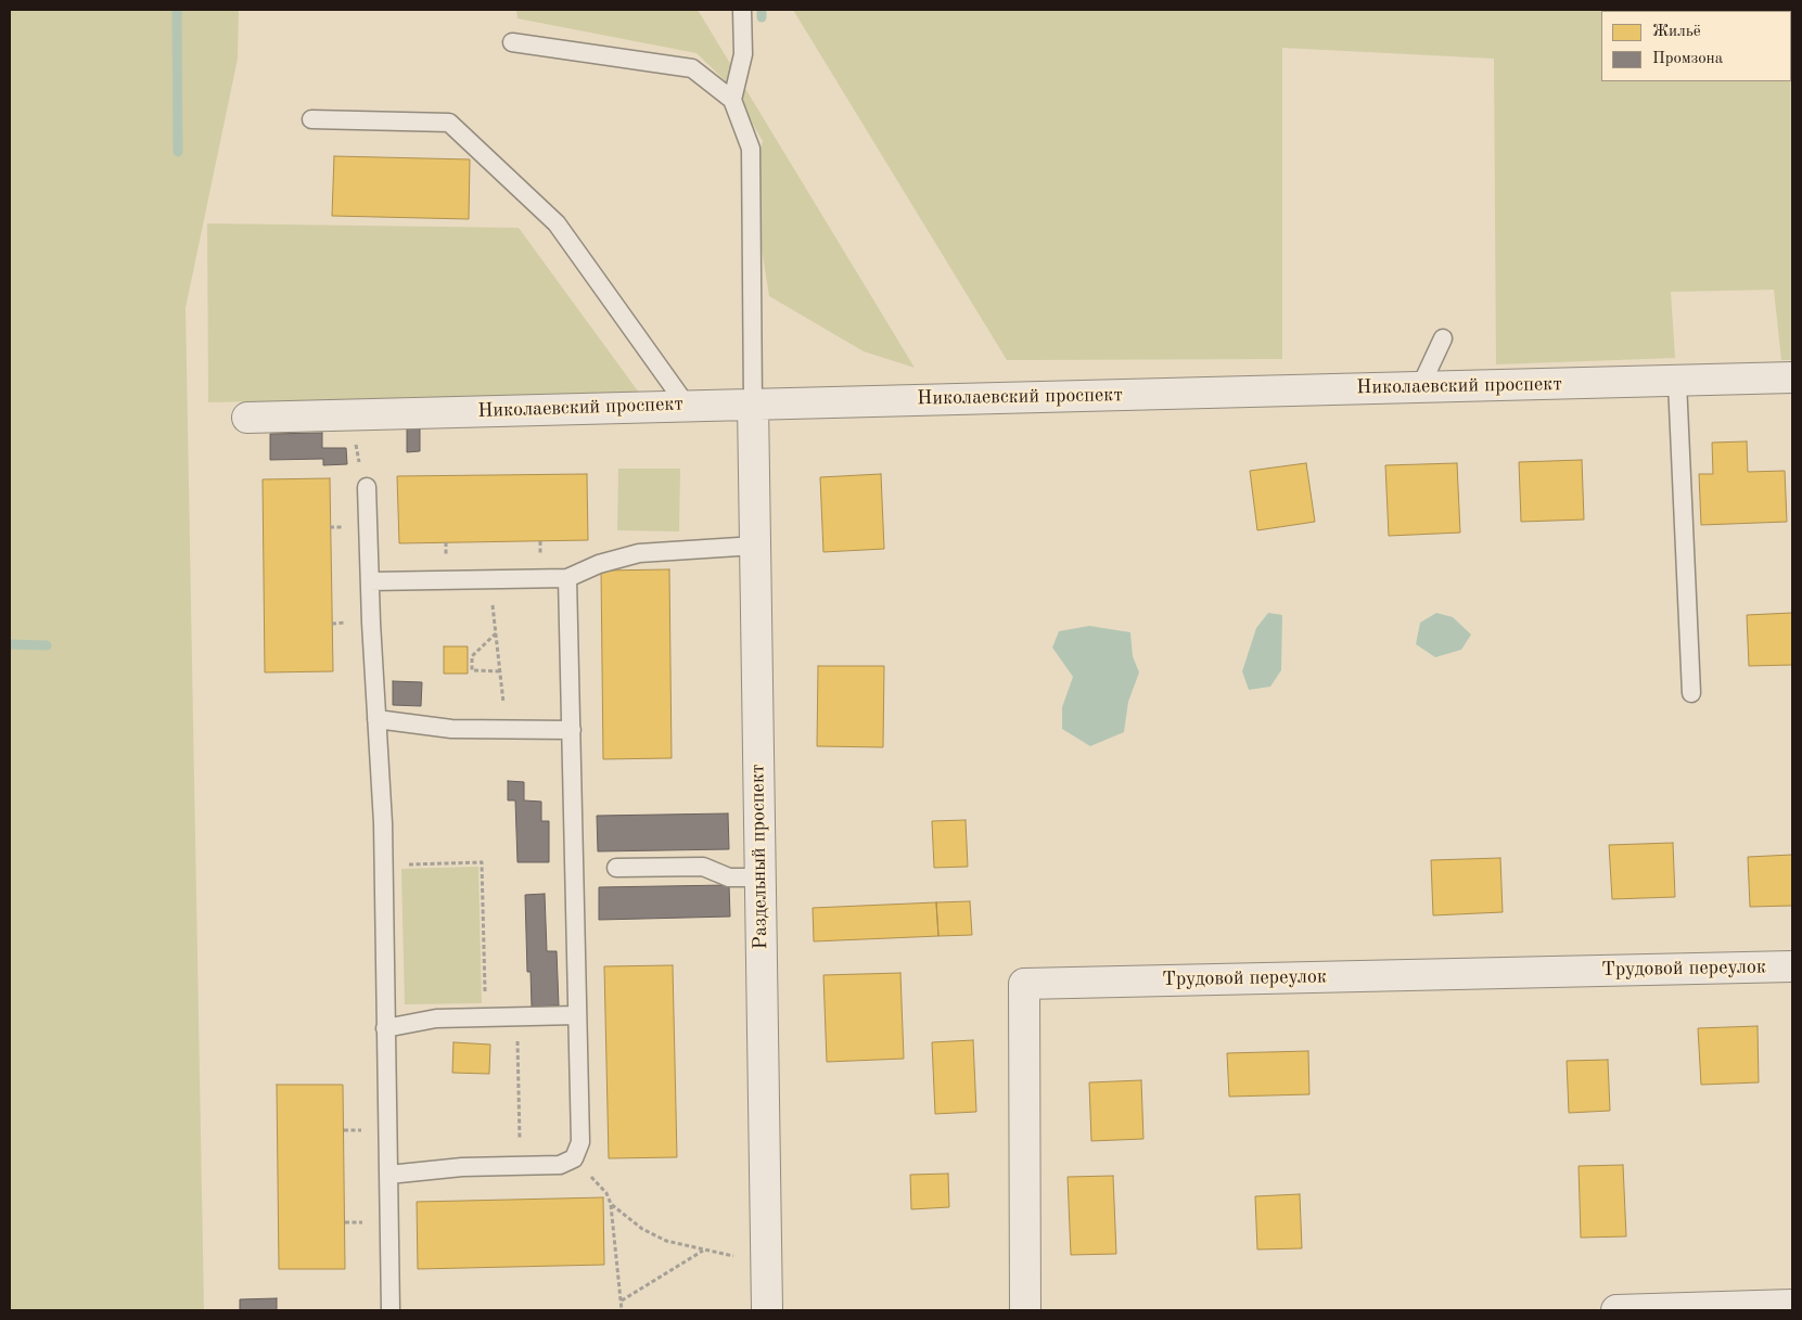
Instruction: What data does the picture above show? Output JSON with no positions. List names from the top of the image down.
{
  "streets": {
    "street": ["Николаевский проспект", "Раздельный проспект", "Трудовой переулок"]
  },
  "crossings": [
    ["Николаевский проспект", "Раздельный проспект"]
  ],
  "legend": ["Жильё", "Промзона"]
}
